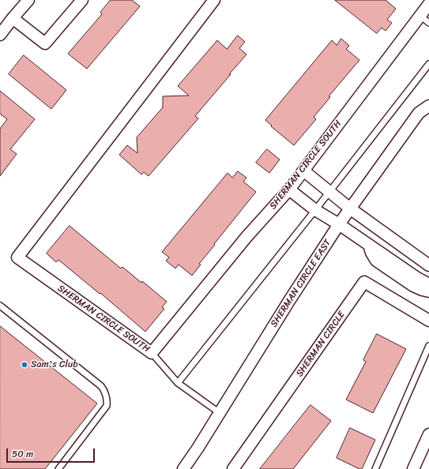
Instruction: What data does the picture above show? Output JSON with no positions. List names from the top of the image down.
{
  "streets": {
    "street": ["SHERMAN CIRCLE SOUTH", "SHERMAN CIRCLE EAST", "SHERMAN CIRCLE"]
  },
  "places": ["Sam's Club"],
  "scale_bar": "50 m"
}
